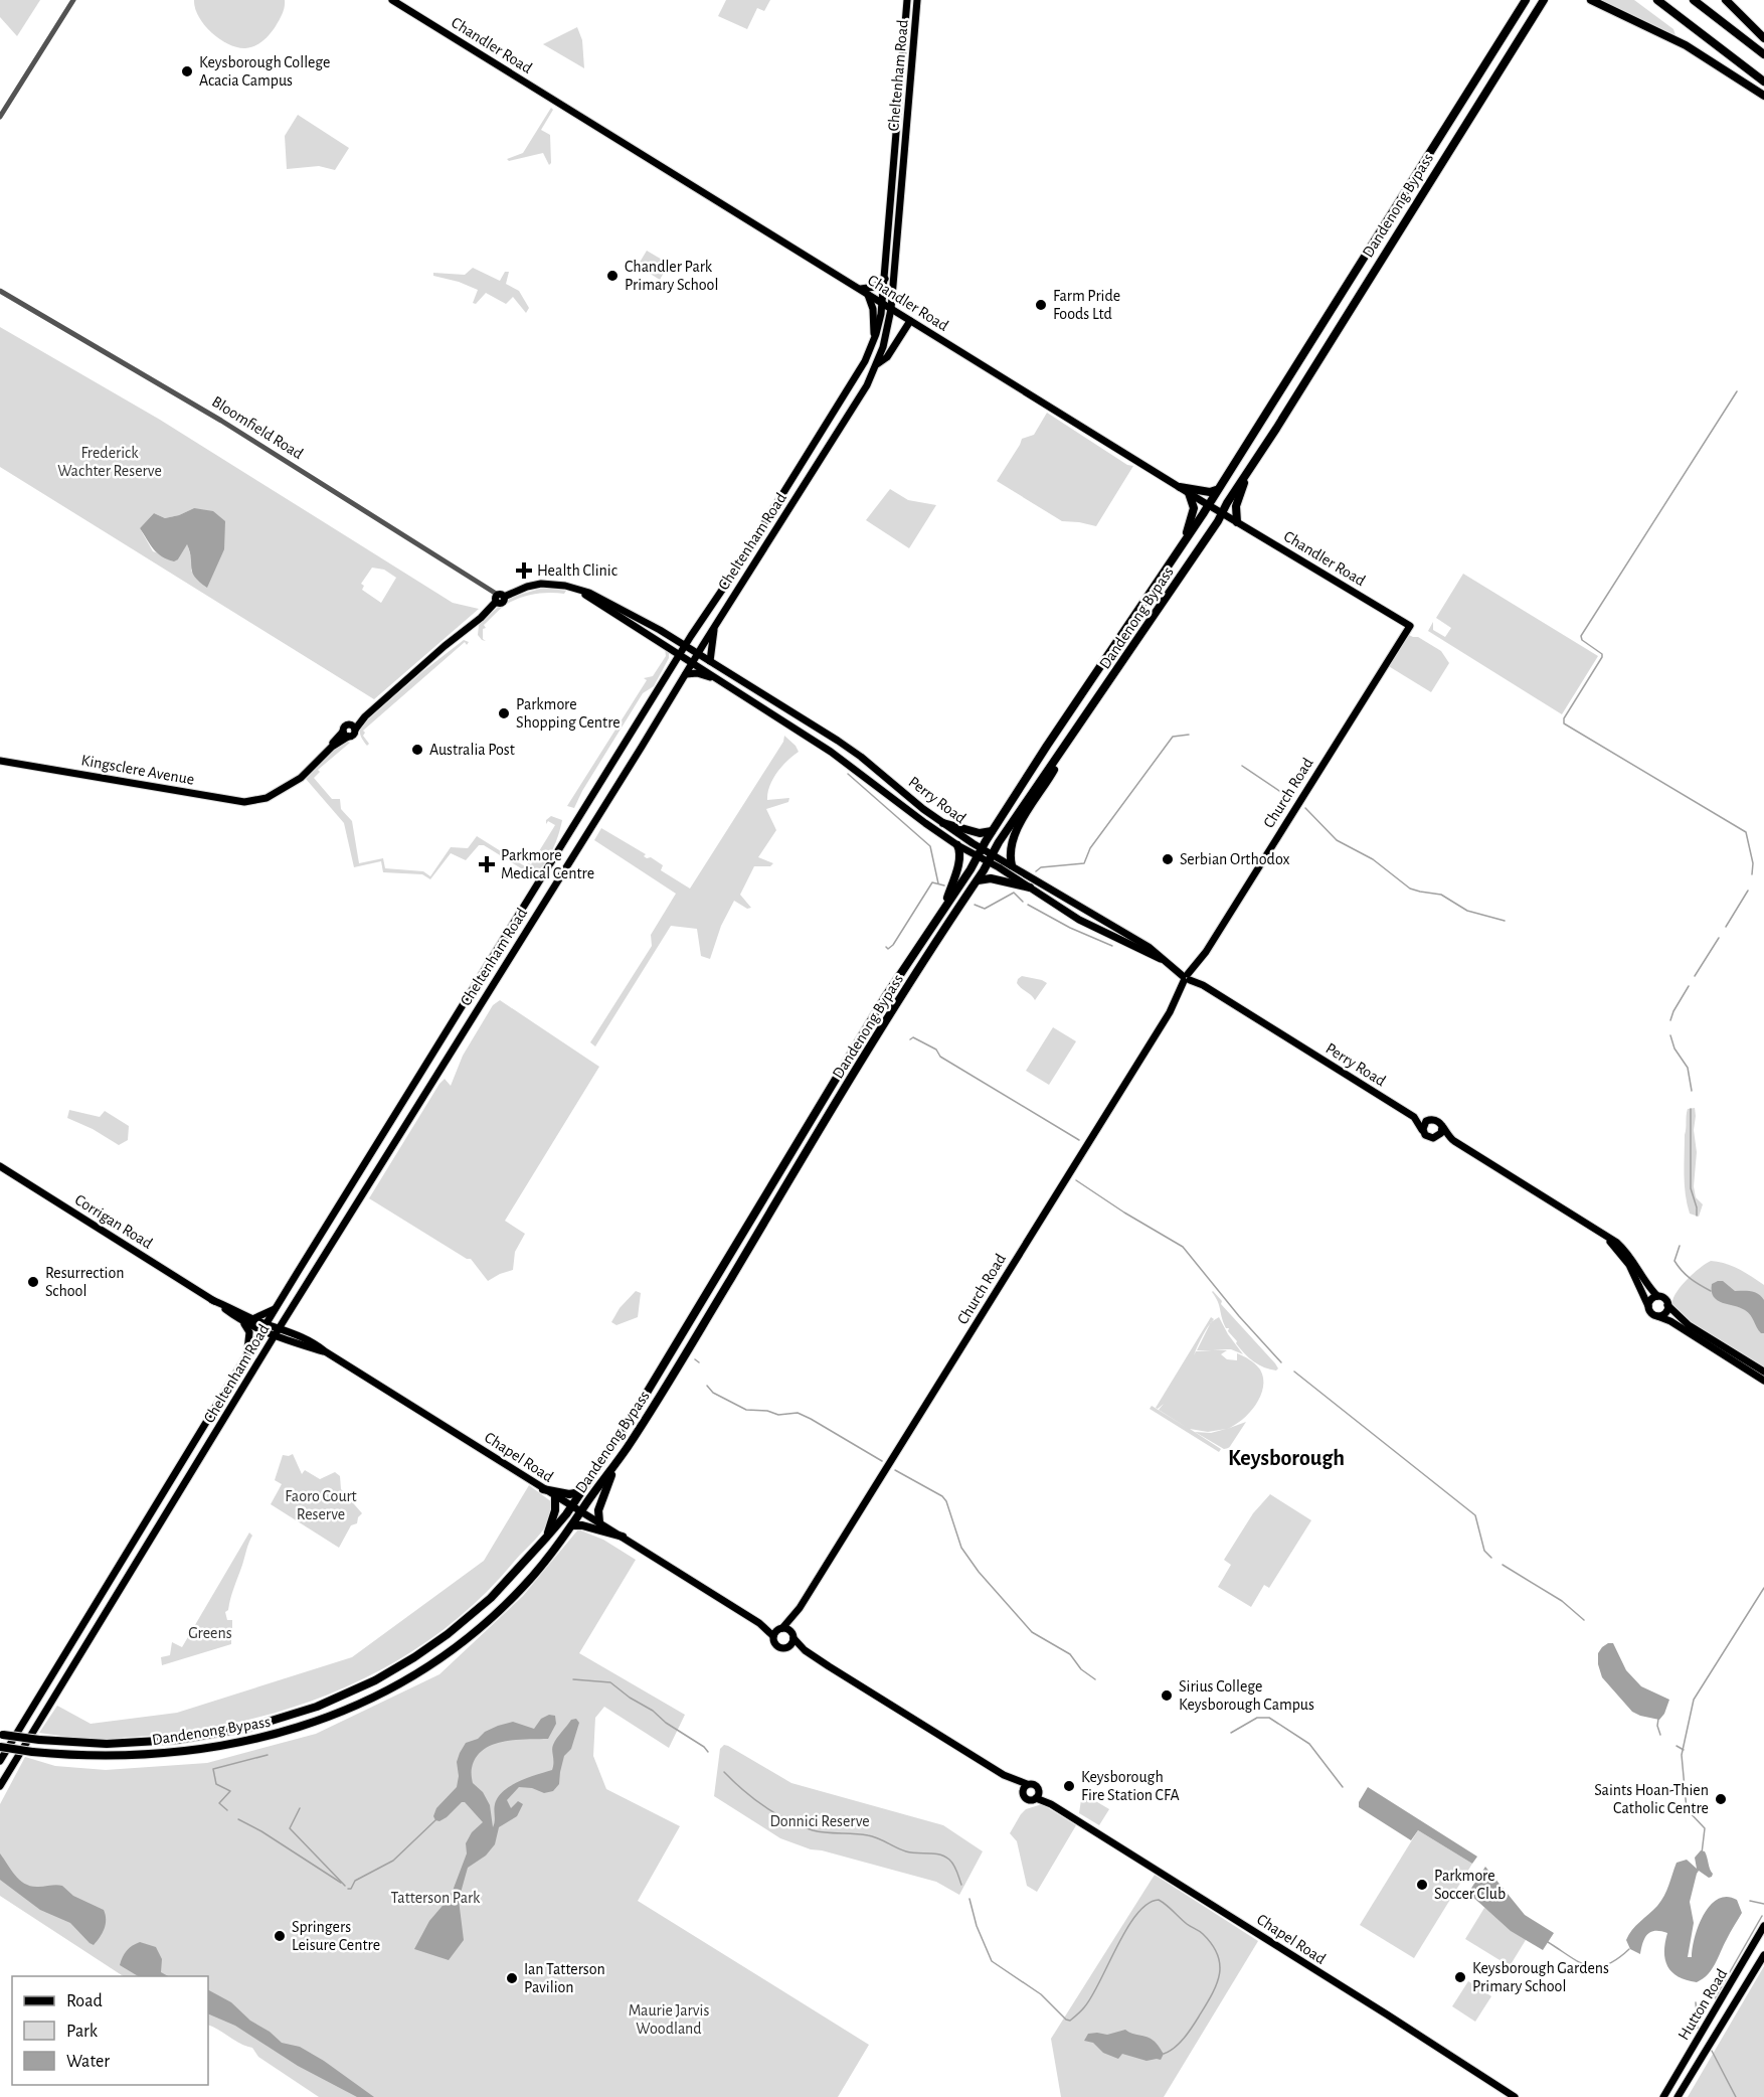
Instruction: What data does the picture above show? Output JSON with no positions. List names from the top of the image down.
{
  "streets": {
    "highway": ["Dandenong Bypass"],
    "main road": [
      "Chandler Road",
      "Cheltenham Road",
      "Kingsclere Avenue",
      "Church Road",
      "Perry Road",
      "Corrigan Road",
      "Chapel Road",
      "Hutton Road"
    ],
    "street": ["Bloomfield Road"]
  },
  "crossings": [
    ["Chandler Road", "Cheltenham Road"],
    ["Chandler Road", "Dandenong Bypass"],
    ["Chandler Road", "Church Road"],
    ["Cheltenham Road", "Perry Road"],
    ["Cheltenham Road", "Corrigan Road"],
    ["Cheltenham Road", "Chapel Road"],
    ["Dandenong Bypass", "Perry Road"],
    ["Dandenong Bypass", "Chapel Road"],
    ["Bloomfield Road", "Kingsclere Avenue"],
    ["Church Road", "Perry Road"],
    ["Church Road", "Chapel Road"],
    ["Corrigan Road", "Chapel Road"]
  ],
  "districts": ["Keysborough"],
  "parks": [
    "Frederick Wachter Reserve",
    "Faoro Court Reserve",
    "Greens",
    "Donnici Reserve",
    "Tatterson Park",
    "Maurie Jarvis Woodland"
  ],
  "places": {
    "other": [
      "Keysborough College Acacia Campus",
      "Chandler Park Primary School",
      "Farm Pride Foods Ltd",
      "Parkmore Shopping Centre",
      "Australia Post",
      "Serbian Orthodox",
      "Resurrection School",
      "Sirius College Keysborough Campus",
      "Keysborough Fire Station CFA",
      "Saints Hoan-Thien Catholic Centre",
      "Parkmore Soccer Club",
      "Springers Leisure Centre",
      "Keysborough Gardens Primary School",
      "Ian Tatterson Pavilion"
    ],
    "health": ["Health Clinic", "Parkmore Medical Centre"]
  },
  "legend": ["Road", "Park", "Water"]
}
